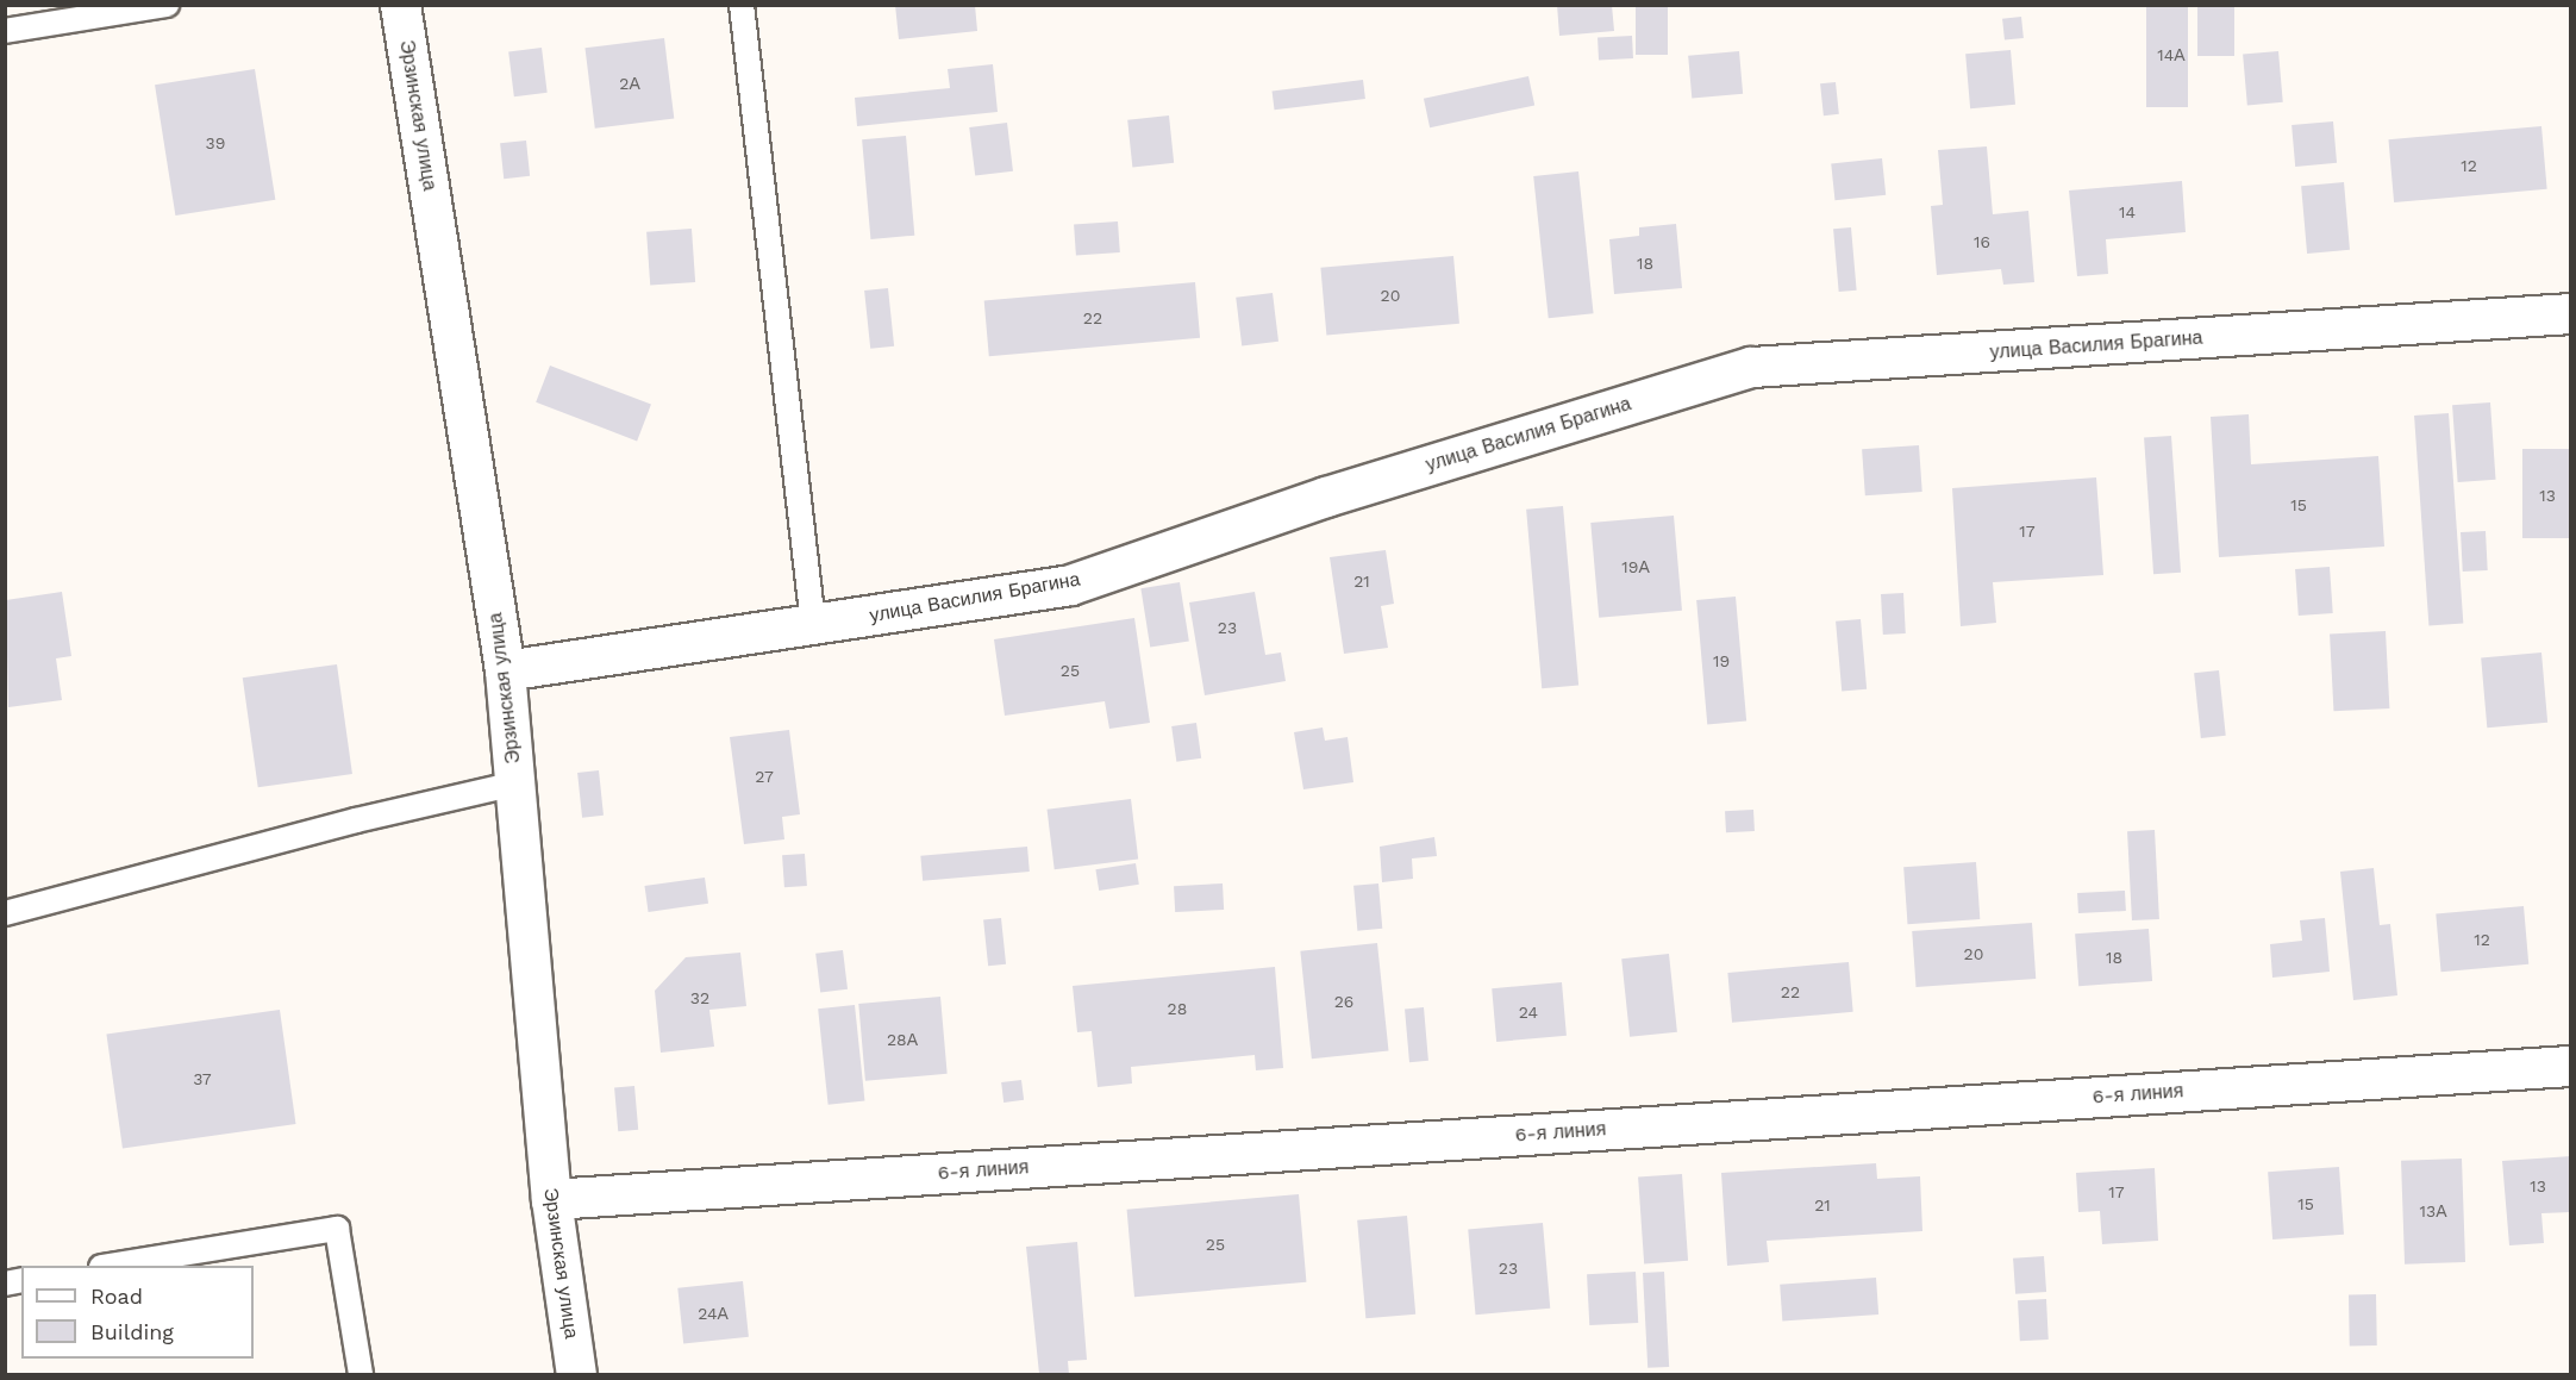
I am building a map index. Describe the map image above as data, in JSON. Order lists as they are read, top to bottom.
{
  "streets": {
    "street": ["Эрзинская улица", "улица Василия Брагина", "6-я линия"]
  },
  "crossings": [
    ["Эрзинская улица", "улица Василия Брагина"],
    ["Эрзинская улица", "6-я линия"]
  ],
  "house_numbers": [
    "14А",
    "2А",
    "39",
    "12",
    "14",
    "16",
    "18",
    "20",
    "22",
    "13",
    "15",
    "17",
    "19А",
    "21",
    "23",
    "19",
    "25",
    "27",
    "12",
    "20",
    "18",
    "22",
    "32",
    "26",
    "28",
    "24",
    "28А",
    "37",
    "13",
    "17",
    "15",
    "21",
    "13А",
    "25",
    "23",
    "24А"
  ],
  "legend": ["Road", "Building"]
}
